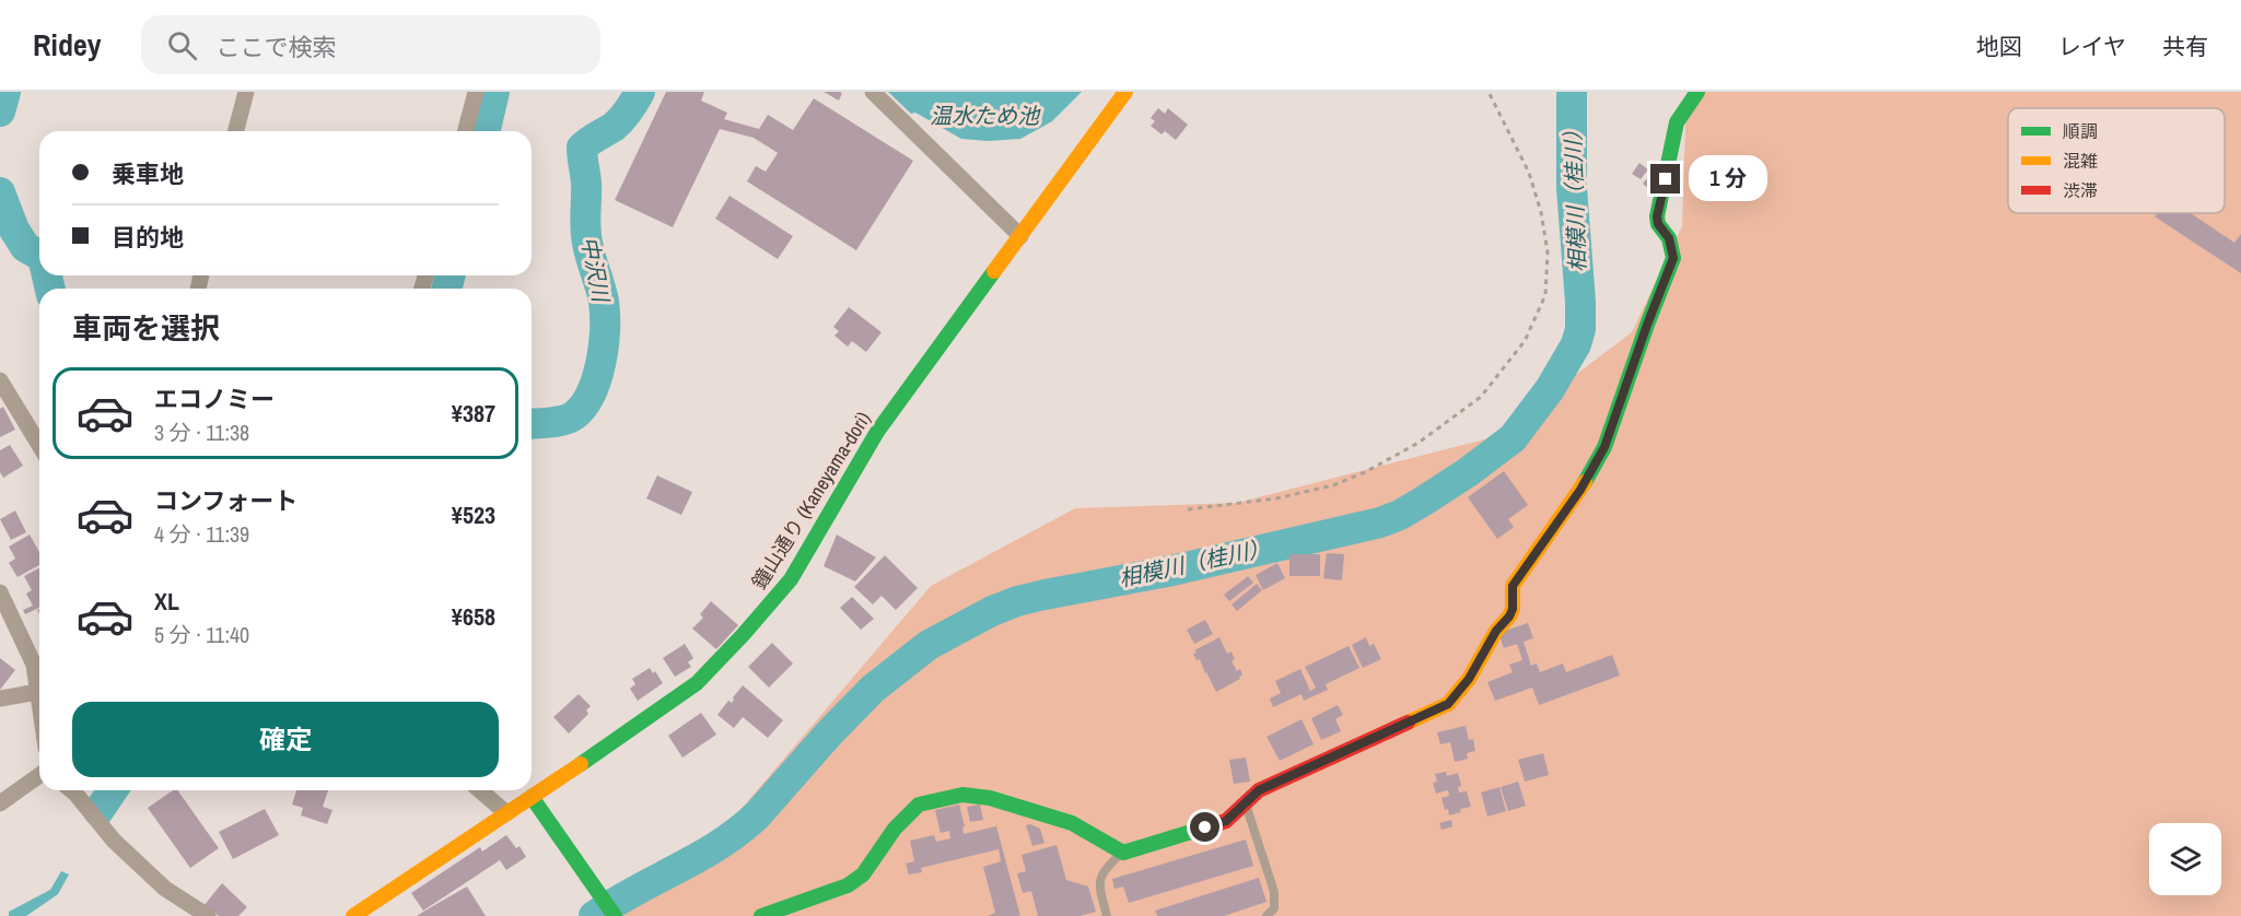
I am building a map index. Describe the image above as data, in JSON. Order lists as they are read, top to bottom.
{
  "streets": {
    "street": ["鐘山通り (Kaneyama-dori)"]
  },
  "water": ["温水ため池", "相模川（桂川）", "中沢川"],
  "legend": ["順調", "混雑", "渋滞"],
  "page": {
    "header": "Ridey",
    "search": "ここで検索",
    "nav": ["地図", "レイヤ", "共有"],
    "banner": ["乗車地", "目的地"],
    "bubble": "1 分",
    "heading": "車両を選択",
    "list": [
      {
        "name": "エコノミー",
        "note": "3 分 · 11:38",
        "value": "¥387"
      },
      {
        "name": "コンフォート",
        "note": "4 分 · 11:39",
        "value": "¥523"
      },
      {
        "name": "XL",
        "note": "5 分 · 11:40",
        "value": "¥658"
      }
    ],
    "buttons": "確定"
  }
}
